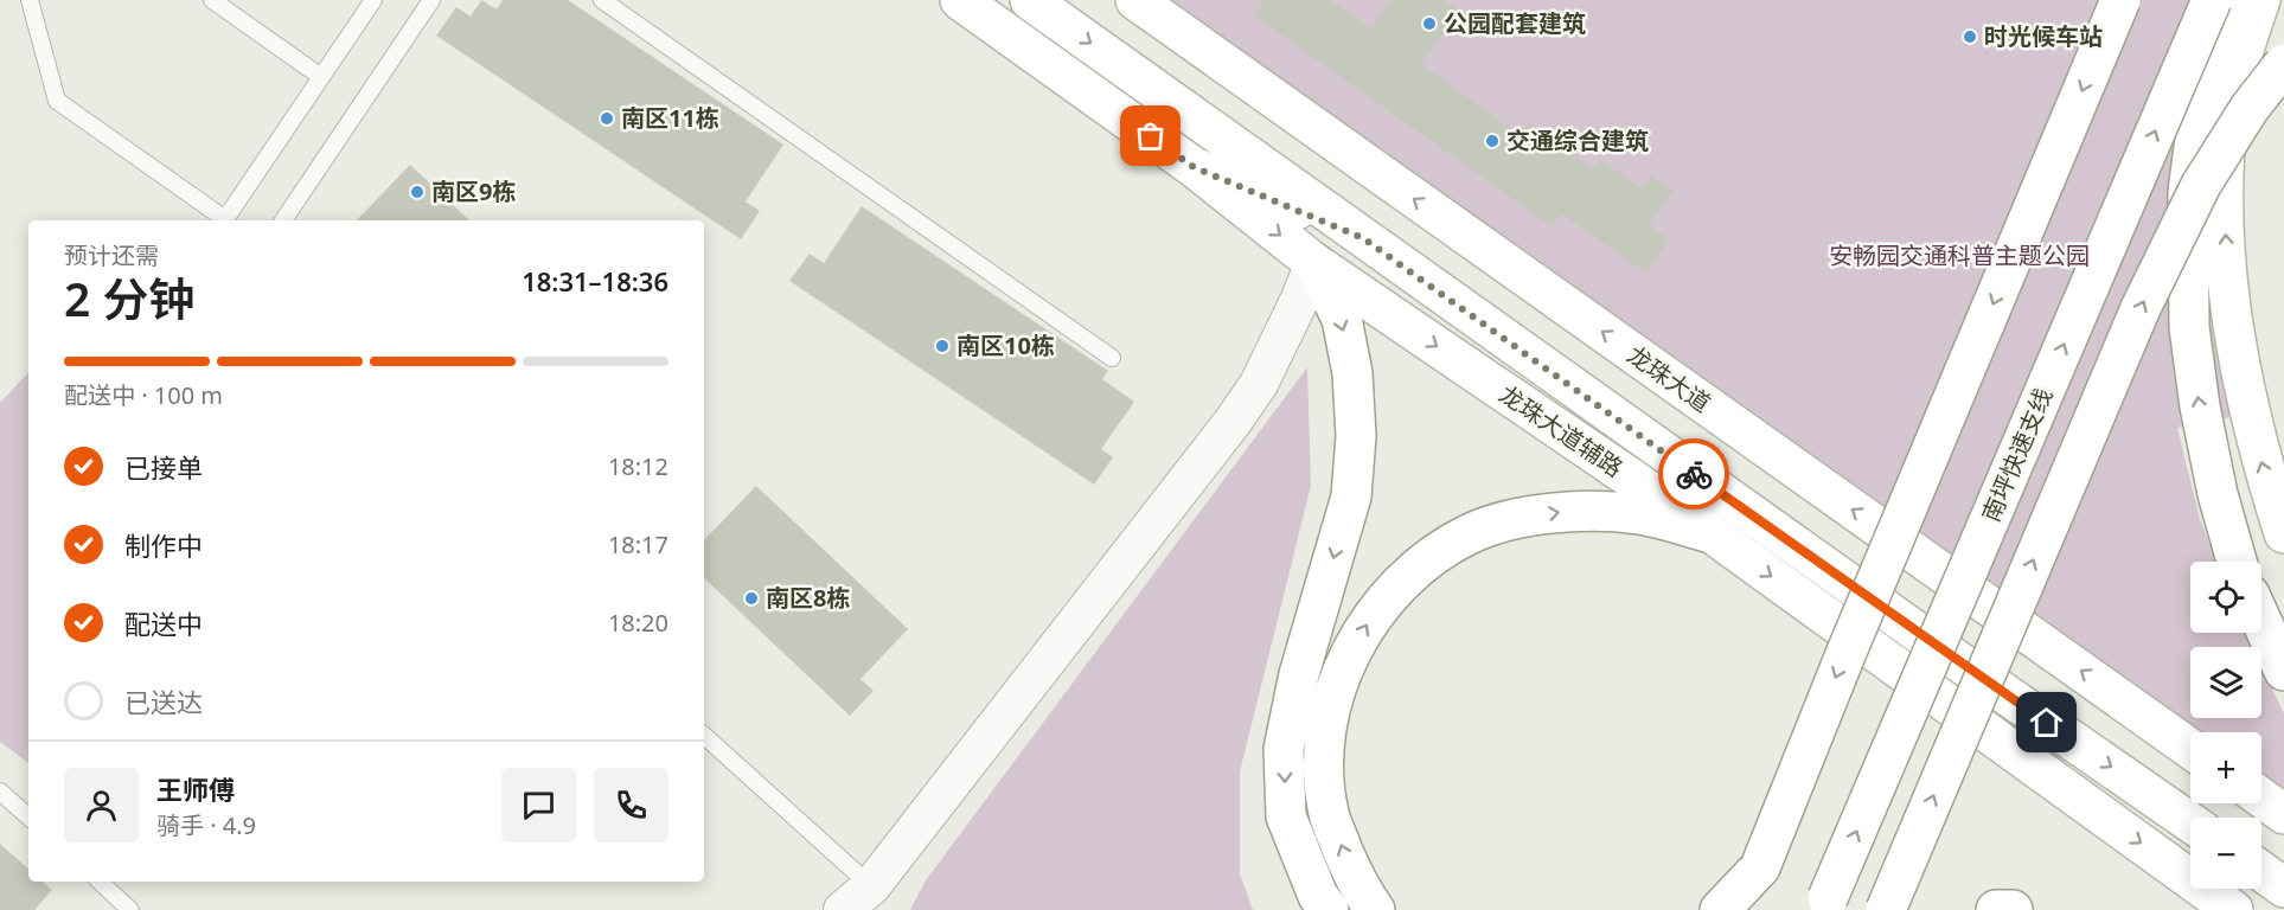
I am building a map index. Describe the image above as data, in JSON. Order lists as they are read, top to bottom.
{
  "streets": {
    "main road": ["龙珠大道", "龙珠大道辅路", "南坪快速支线"]
  },
  "parks": ["安畅园交通科普主题公园"],
  "places": [
    "公园配套建筑",
    "时光候车站",
    "南区11栋",
    "交通综合建筑",
    "南区9栋",
    "南区10栋",
    "南区8栋"
  ],
  "page": {
    "heading": ["2 分钟", "预计还需", "18:31–18:36"],
    "panel": ["王师傅", "骑手 · 4.9"],
    "bar": "配送中 · 100 m",
    "list": [
      ["已接单", "18:12"],
      ["制作中", "18:17"],
      ["配送中", "18:20"],
      "已送达"
    ],
    "map_buttons": ["+", "−"]
  }
}
